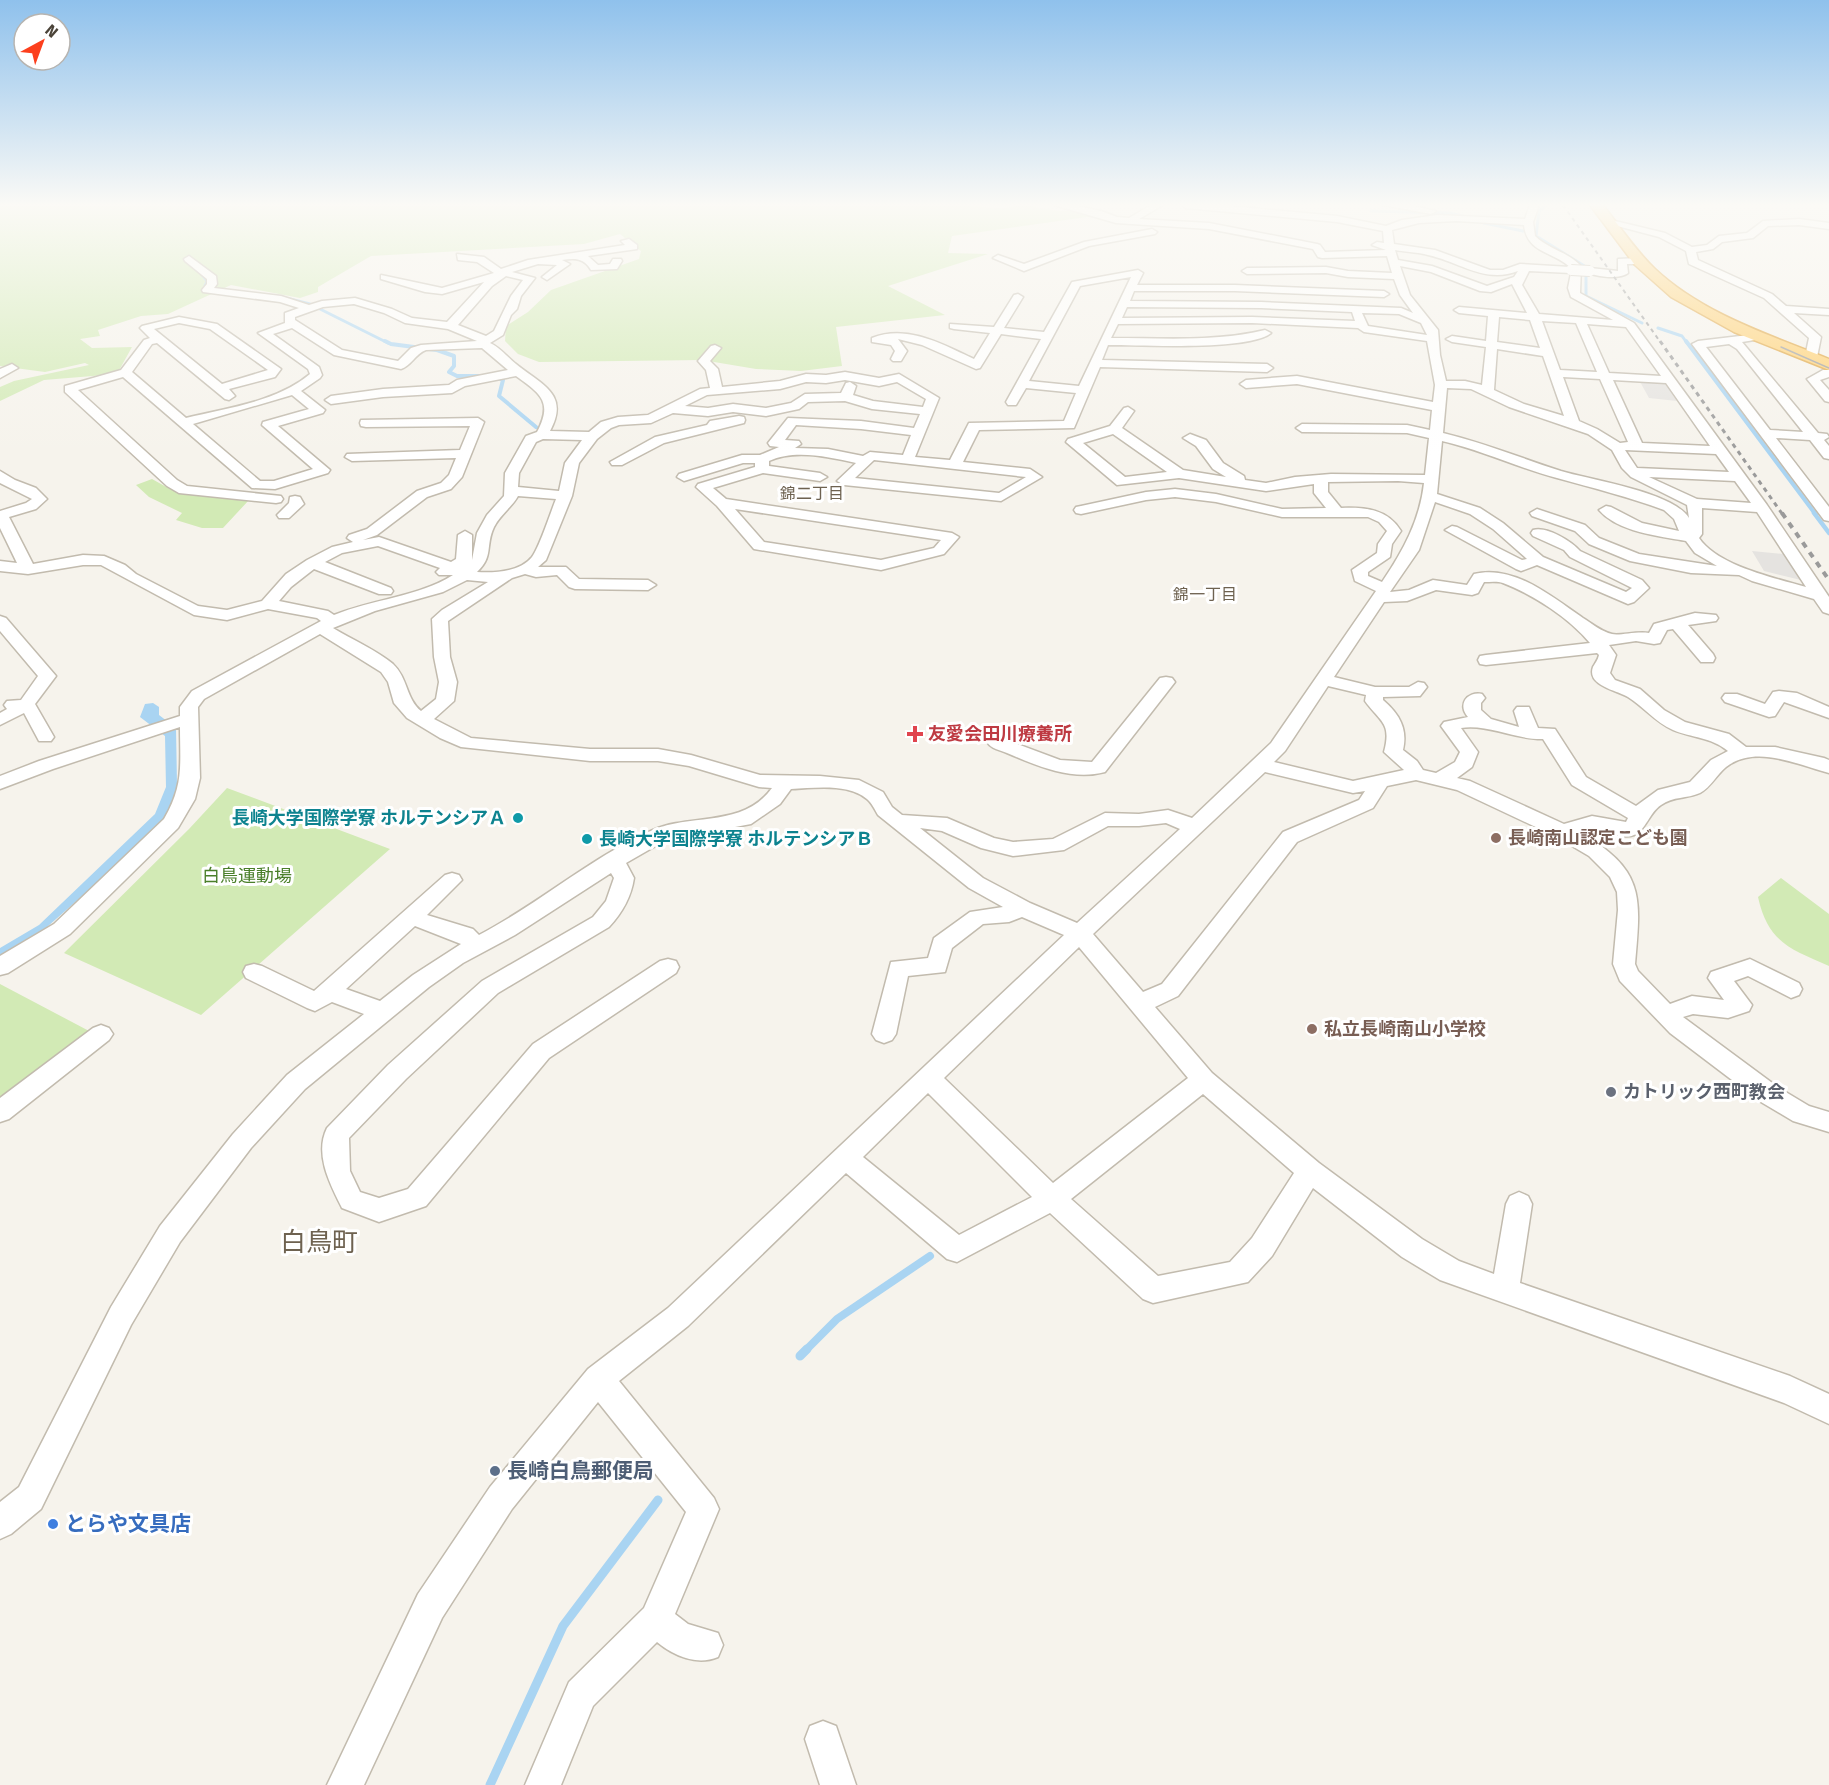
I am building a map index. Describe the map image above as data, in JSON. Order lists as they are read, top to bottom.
{
  "districts": ["錦二丁目", "錦一丁目", "白鳥町"],
  "parks": ["白鳥運動場"],
  "places": {
    "health": ["友愛会田川療養所"],
    "other": [
      "長崎大学国際学寮 ホルテンシアＡ",
      "長崎南山認定こども園",
      "長崎大学国際学寮 ホルテンシアＢ",
      "私立長崎南山小学校",
      "カトリック西町教会",
      "長崎白鳥郵便局",
      "とらや文具店"
    ]
  },
  "north": "top right"
}
